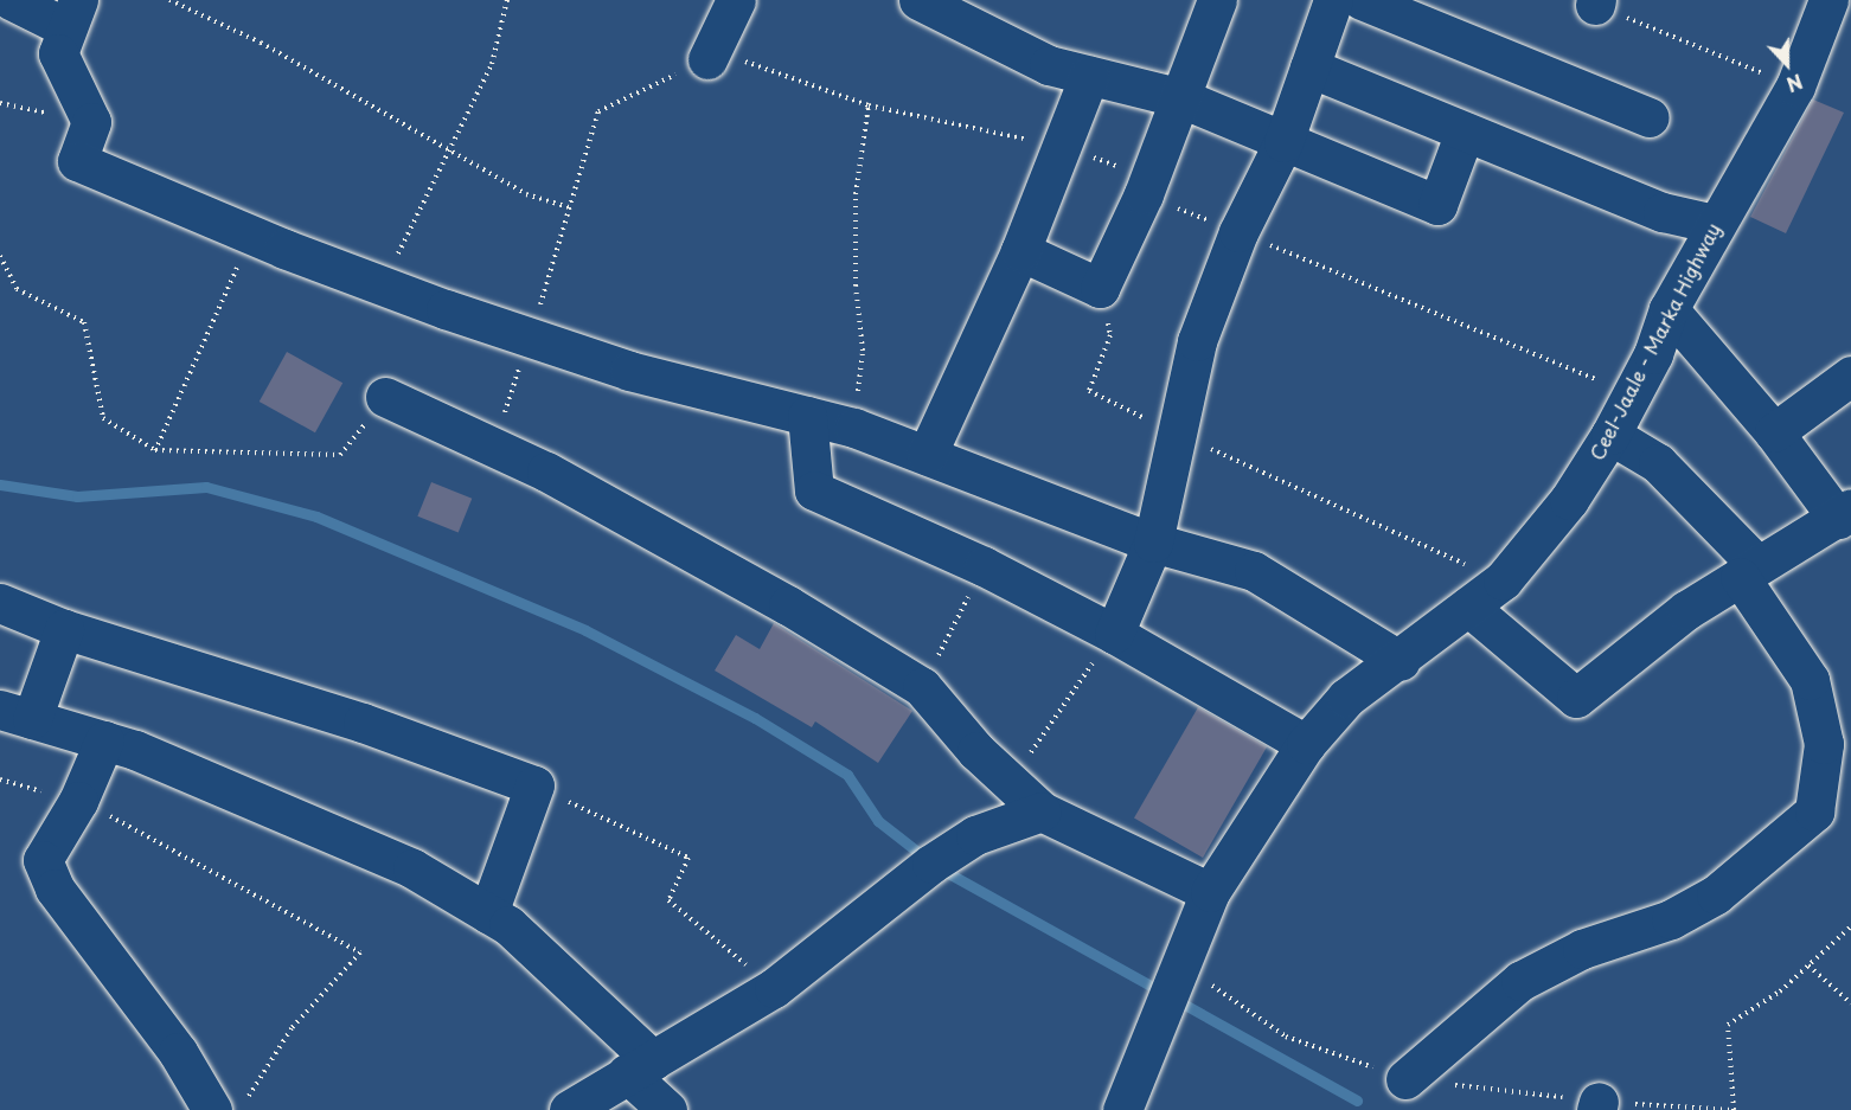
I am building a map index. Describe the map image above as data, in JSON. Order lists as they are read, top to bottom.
{
  "streets": {
    "street": ["Ceel-Jaale - Marka Highway"]
  },
  "north": "bottom"
}
